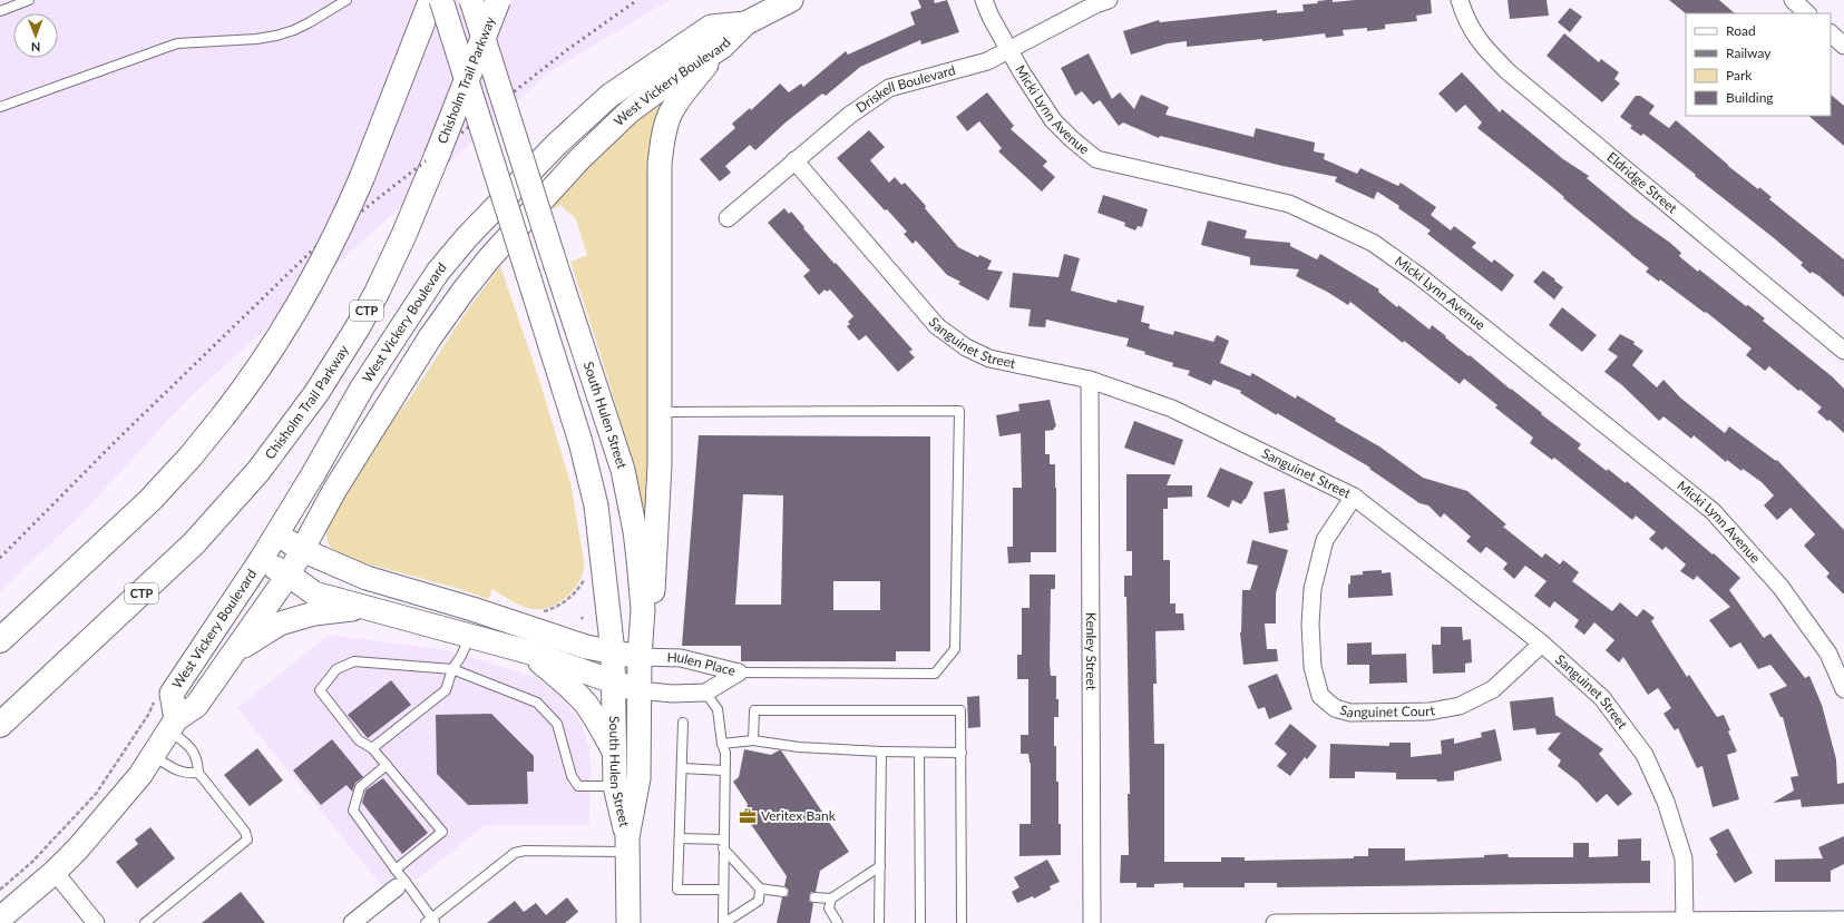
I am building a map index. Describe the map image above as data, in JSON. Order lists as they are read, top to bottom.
{
  "streets": {
    "highway": ["Chisholm Trail Parkway", "CTP"],
    "main road": ["West Vickery Boulevard", "South Hulen Street"],
    "street": [
      "Driskell Boulevard",
      "Micki Lynn Avenue",
      "Eldridge Street",
      "Sanguinet Street",
      "Kenley Street",
      "Hulen Place",
      "Sanguinet Court"
    ]
  },
  "crossings": [
    ["Driskell Boulevard", "Micki Lynn Avenue"],
    ["Driskell Boulevard", "Sanguinet Street"],
    ["Sanguinet Street", "Kenley Street"],
    ["Sanguinet Street", "Sanguinet Court"],
    ["South Hulen Street", "Hulen Place"]
  ],
  "places": {
    "office": ["Veritex Bank"]
  },
  "legend": [
    "Road",
    "Railway",
    "Park",
    "Building"
  ],
  "north": "bottom"
}
